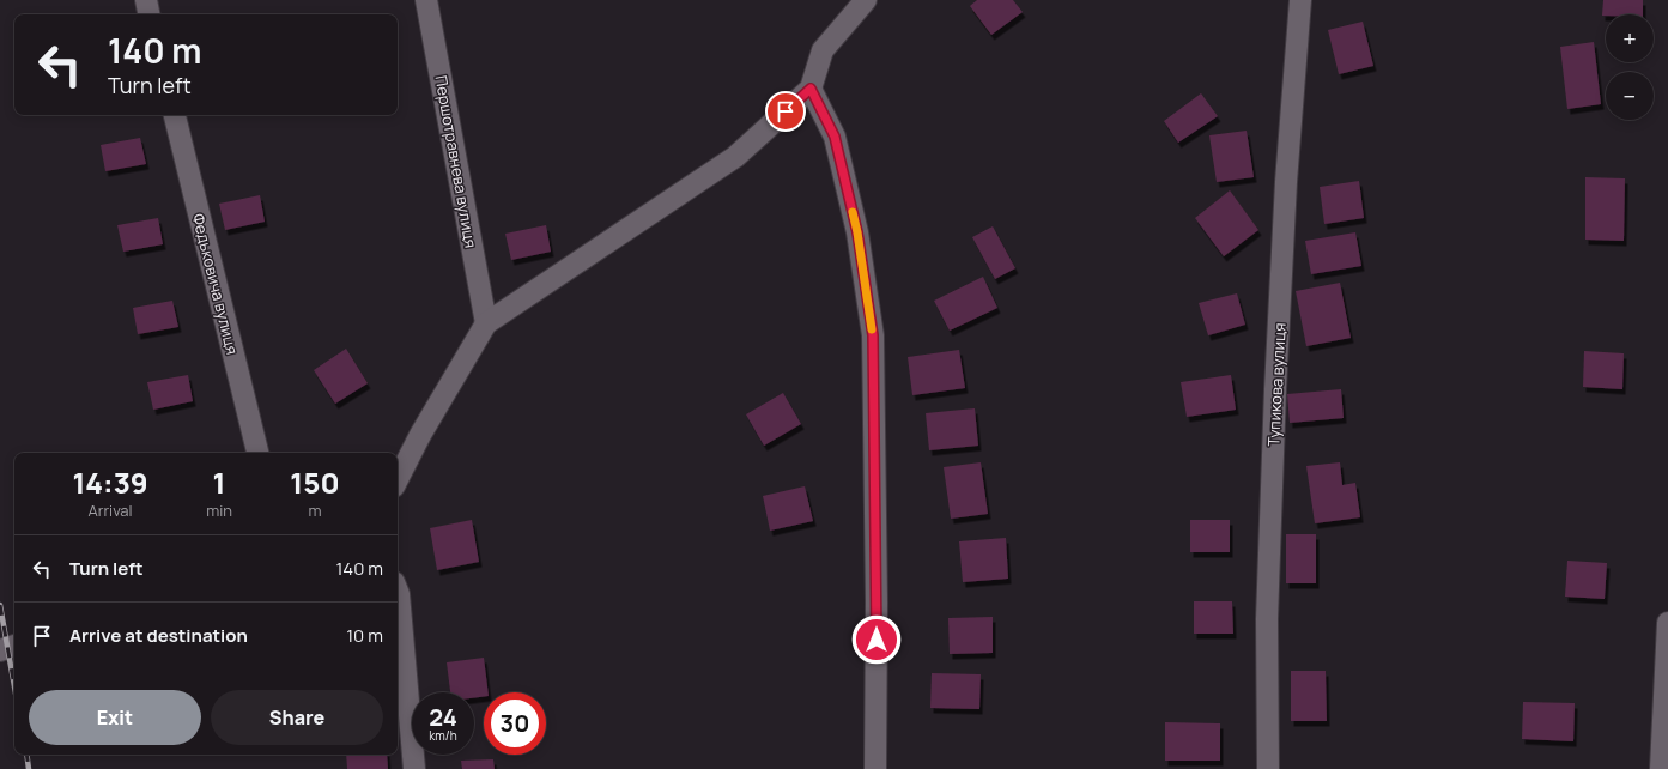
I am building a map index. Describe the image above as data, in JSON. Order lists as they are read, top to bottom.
{
  "streets": {
    "street": ["Першотравнева вулиця", "Федьковича вулиця", "Тупикова вулиця"]
  },
  "page": {
    "map_buttons": ["+", "−"],
    "turn": ["140 m", "Turn left"],
    "eta": [
      "14:39",
      "Arrival",
      "1",
      "min",
      "150",
      "m"
    ],
    "list": [
      {
        "name": "Turn left",
        "value": "140 m"
      },
      {
        "name": "Arrive at destination",
        "value": "10 m"
      }
    ],
    "buttons": ["Exit", "Share"],
    "speed": "24 km/h",
    "limit": "30"
  }
}
